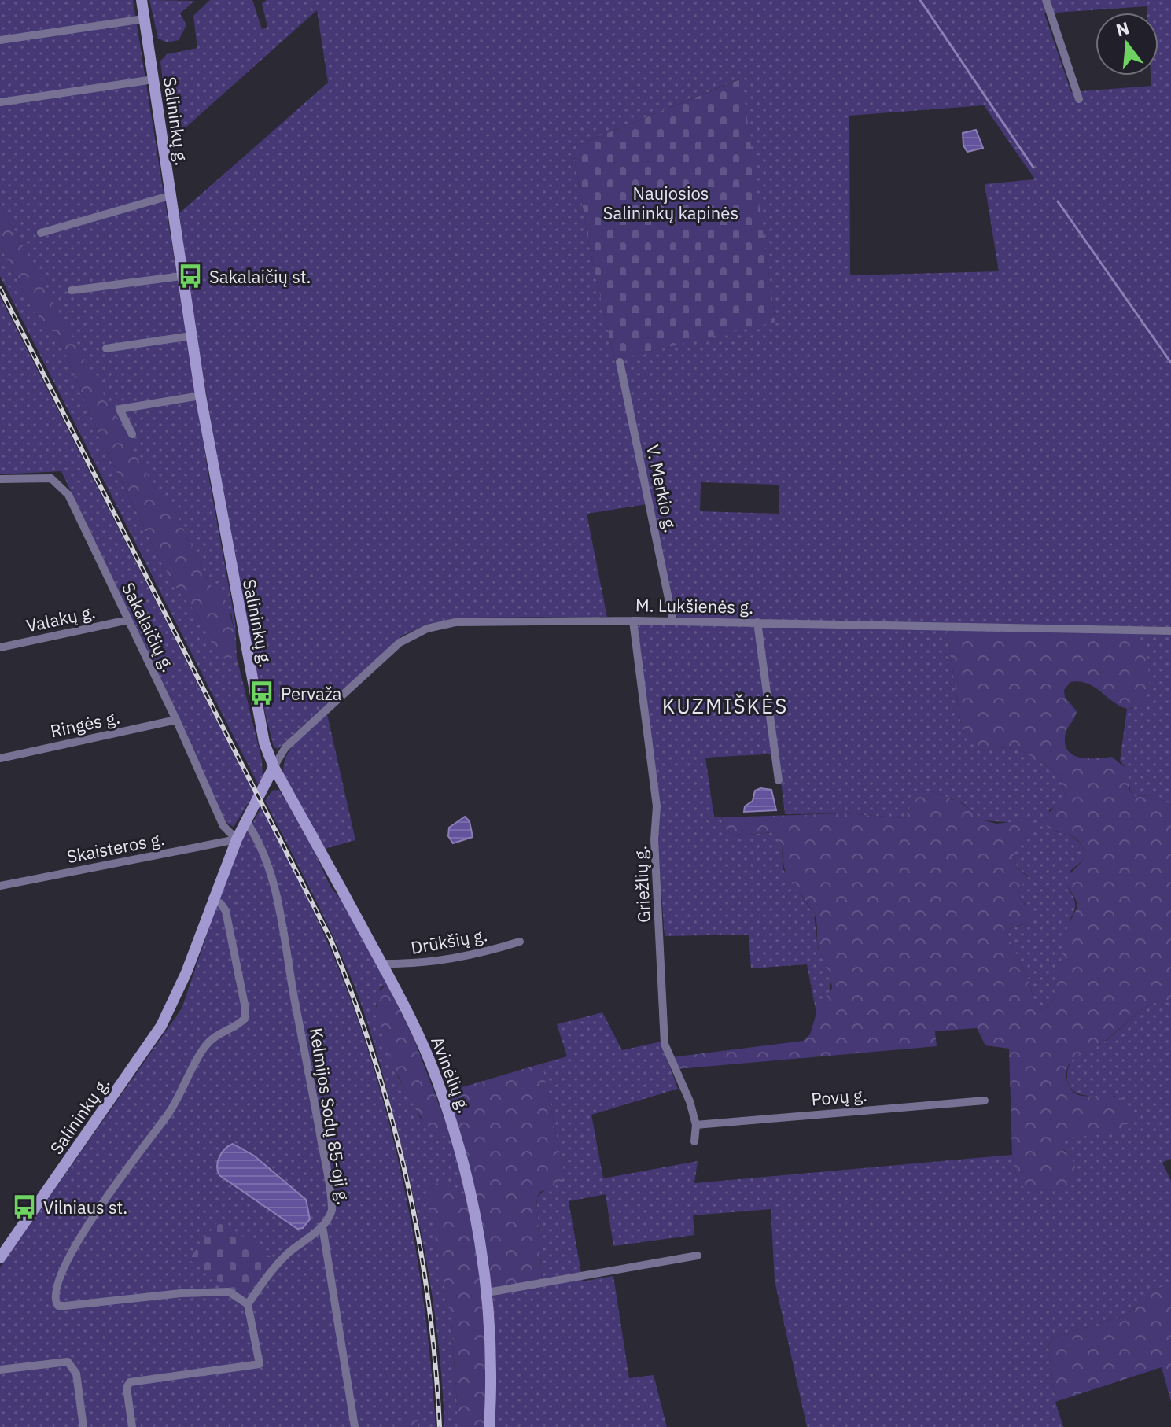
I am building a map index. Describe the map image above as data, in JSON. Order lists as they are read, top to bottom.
{
  "streets": {
    "main road": ["Salininkų g.", "Avinėlių g."],
    "street": [
      "V. Merkio g.",
      "M. Lukšienės g.",
      "Valakų g.",
      "Sakalaičių g.",
      "Ringės g.",
      "Skaisteros g.",
      "Griežlių g.",
      "Drūkšių g.",
      "Povų g.",
      "Kelmijos Sodų 85-oji g."
    ]
  },
  "crossings": [
    ["Salininkų g.", "M. Lukšienės g."],
    ["Salininkų g.", "Sakalaičių g."],
    ["Salininkų g.", "Skaisteros g."],
    ["Salininkų g.", "Avinėlių g."],
    ["Salininkų g.", "Kelmijos Sodų 85-oji g."],
    ["V. Merkio g.", "M. Lukšienės g."],
    ["M. Lukšienės g.", "Griežlių g."],
    ["M. Lukšienės g.", "Avinėlių g."],
    ["Valakų g.", "Sakalaičių g."],
    ["Sakalaičių g.", "Ringės g."],
    ["Sakalaičių g.", "Skaisteros g."],
    ["Griežlių g.", "Povų g."],
    ["Drūkšių g.", "Avinėlių g."]
  ],
  "districts": ["KUZMIŠKĖS"],
  "parks": ["Naujosios Salininkų kapinės"],
  "places": {
    "bus stop": ["Sakalaičių st.", "Pervaža", "Vilniaus st."]
  },
  "north": "top"
}
